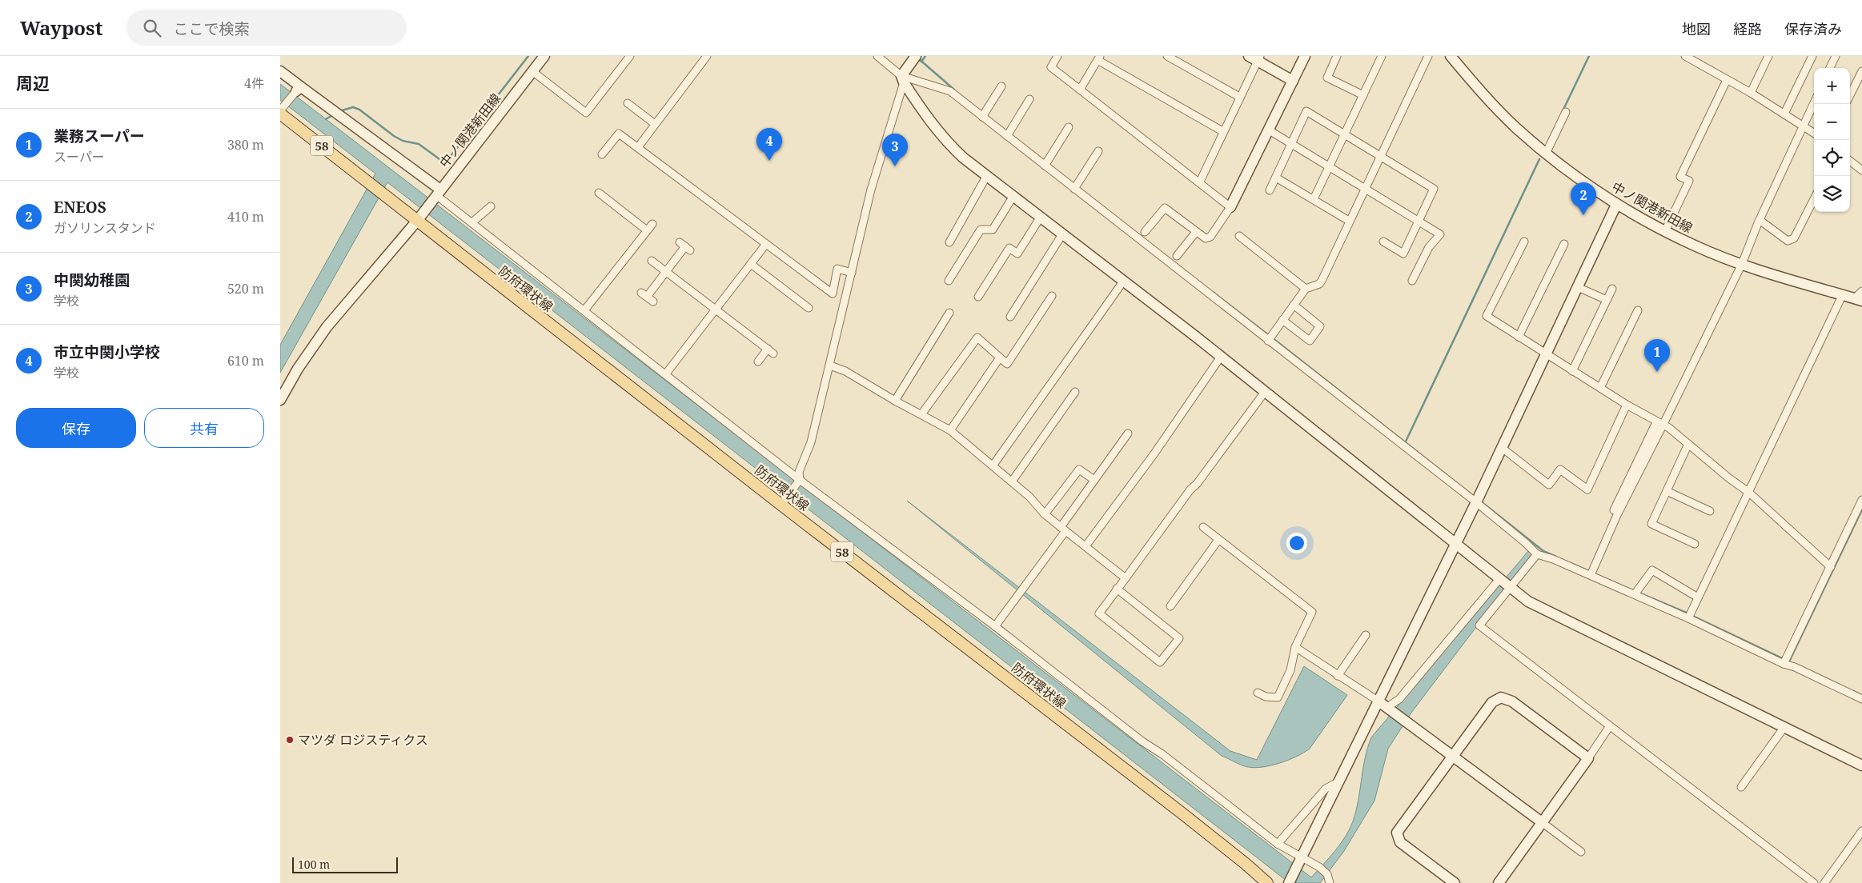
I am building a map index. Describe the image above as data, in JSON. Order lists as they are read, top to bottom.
{
  "streets": {
    "main road": ["58", "防府環状線"],
    "street": ["中ノ関港新田線"]
  },
  "crossings": [
    ["中ノ関港新田線", "防府環状線"]
  ],
  "places": ["マツダ ロジスティクス"],
  "scale_bar": "100 m",
  "page": {
    "header": "Waypost",
    "search": "ここで検索",
    "nav": ["地図", "経路", "保存済み"],
    "heading": ["周辺", "4件"],
    "map_buttons": ["+", "−"],
    "list": [
      {
        "mark": "1",
        "name": "業務スーパー",
        "note": "スーパー",
        "value": "380 m"
      },
      {
        "mark": "2",
        "name": "ENEOS",
        "note": "ガソリンスタンド",
        "value": "410 m"
      },
      {
        "mark": "3",
        "name": "中関幼稚園",
        "note": "学校",
        "value": "520 m"
      },
      {
        "mark": "4",
        "name": "市立中関小学校",
        "note": "学校",
        "value": "610 m"
      }
    ],
    "pins": [
      "4",
      "3",
      "2",
      "1"
    ],
    "buttons": ["保存", "共有"],
    "scale": "100 m"
  }
}
